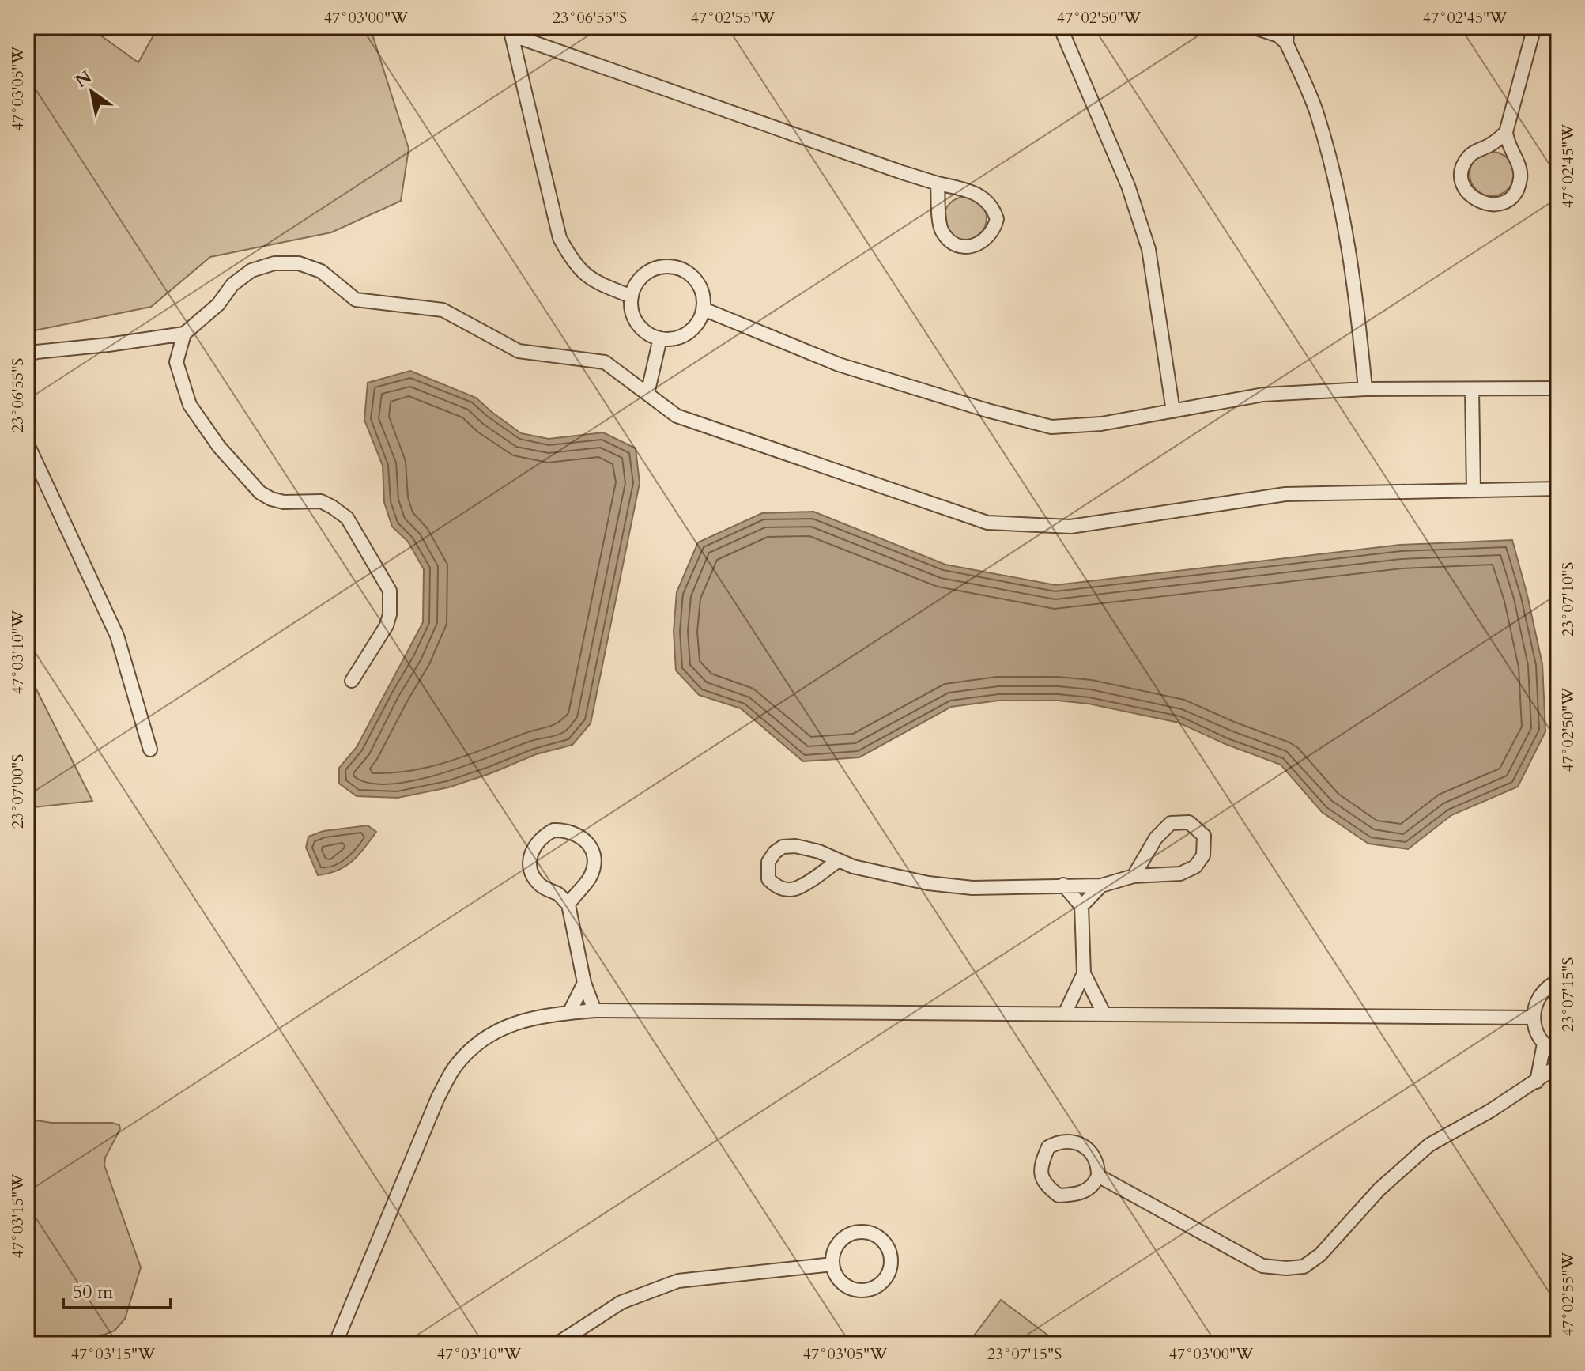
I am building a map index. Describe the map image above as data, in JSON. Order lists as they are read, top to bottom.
{
  "scale_bar": "50 m",
  "north": "top left",
  "coordinates": [
    "47°03'00\"W",
    "23°06'55\"S",
    "47°02'55\"W",
    "47°02'50\"W",
    "47°02'45\"W",
    "47°03'05\"W",
    "23°07'10\"S",
    "47°03'10\"W",
    "23°07'00\"S",
    "23°07'15\"S",
    "47°03'15\"W"
  ]
}
